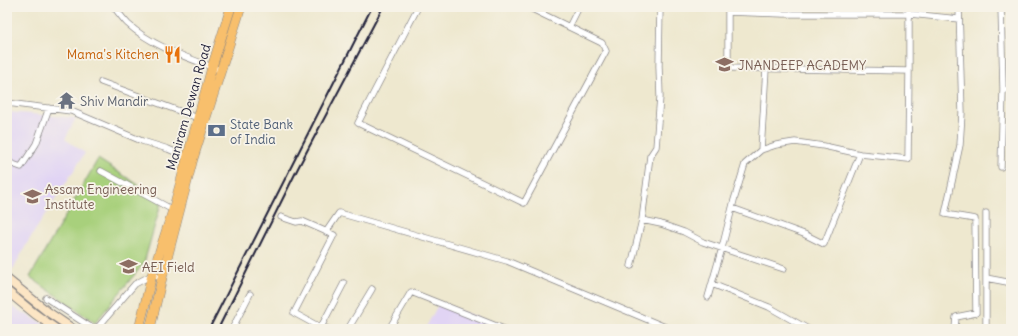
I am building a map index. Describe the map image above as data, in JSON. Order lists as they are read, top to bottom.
{
  "streets": {
    "main road": ["Maniram Dewan Road"]
  },
  "places": {
    "restaurant": ["Mama's Kitchen"],
    "school or university": ["JNANDEEP ACADEMY", "Assam Engineering Institute", "AEI Field"],
    "temple": ["Shiv Mandir"],
    "bank": ["State Bank of India"]
  }
}
